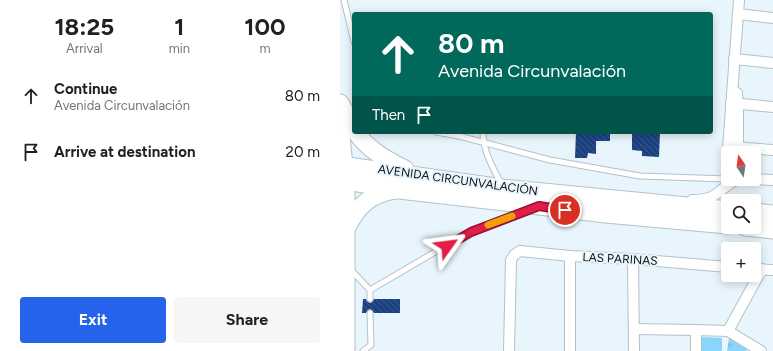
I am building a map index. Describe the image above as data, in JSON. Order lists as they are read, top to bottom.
{
  "streets": {
    "main road": ["AVENIDA CIRCUNVALACIÓN"],
    "street": ["LAS PARINAS"]
  },
  "north": "top",
  "page": {
    "eta": [
      "18:25",
      "Arrival",
      "1",
      "min",
      "100",
      "m"
    ],
    "turn": ["80 m", "Avenida Circunvalación"],
    "list": [
      {
        "name": "Continue",
        "note": "Avenida Circunvalación",
        "value": "80 m"
      },
      {
        "name": "Arrive at destination",
        "value": "20 m"
      }
    ],
    "then": "Then",
    "map_buttons": "+",
    "buttons": ["Exit", "Share"]
  }
}
